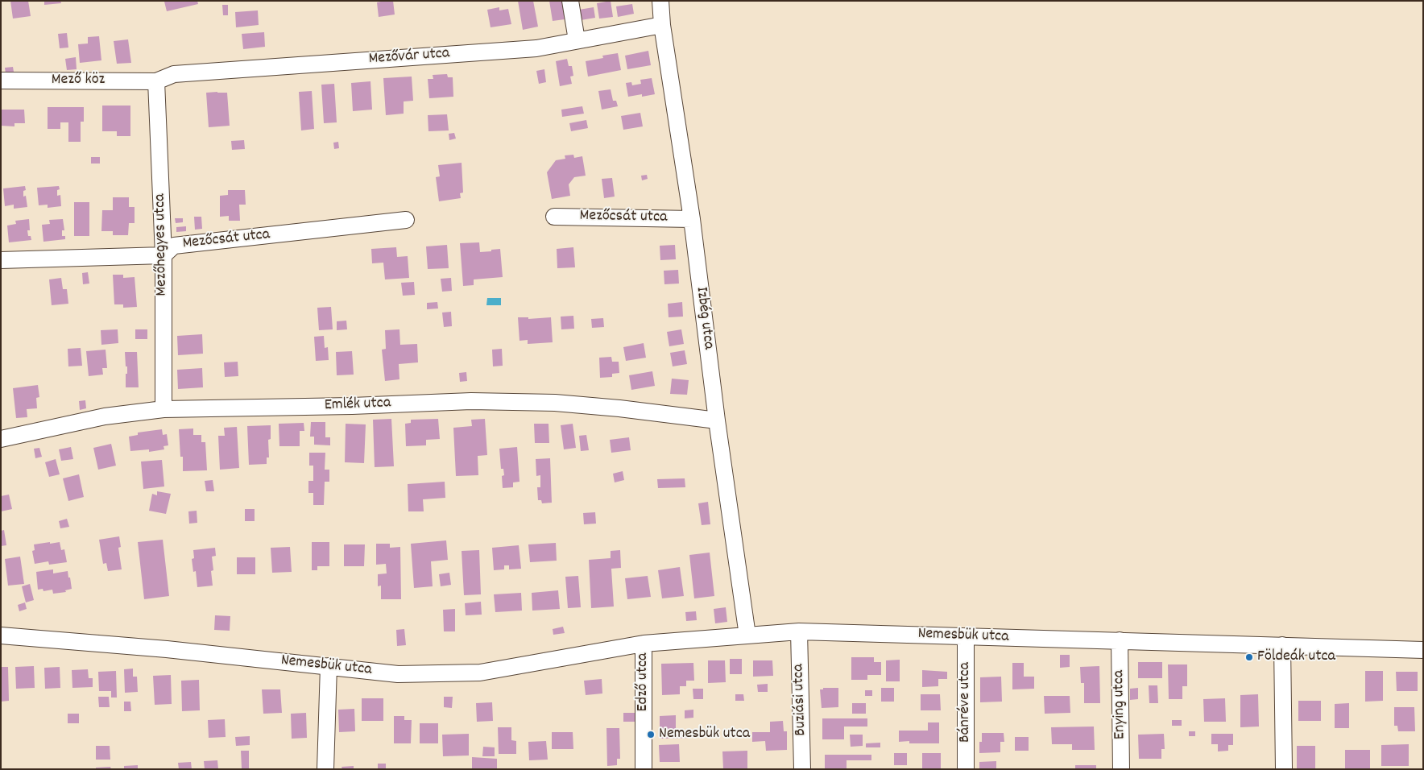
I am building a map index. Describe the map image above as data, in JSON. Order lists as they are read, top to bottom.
{
  "streets": {
    "street": [
      "Mezővár utca",
      "Mező köz",
      "Mezőcsát utca",
      "Mezőhegyes utca",
      "Izbég utca",
      "Emlék utca",
      "Nemesbük utca",
      "Edző utca",
      "Buziási utca",
      "Bánréve utca",
      "Enying utca"
    ]
  },
  "crossings": [
    ["Mezővár utca", "Mező köz"],
    ["Mezővár utca", "Mezőhegyes utca"],
    ["Mezővár utca", "Izbég utca"],
    ["Mező köz", "Mezőhegyes utca"],
    ["Mezőcsát utca", "Mezőhegyes utca"],
    ["Mezőcsát utca", "Izbég utca"],
    ["Mezőhegyes utca", "Emlék utca"],
    ["Izbég utca", "Emlék utca"],
    ["Izbég utca", "Nemesbük utca"],
    ["Nemesbük utca", "Edző utca"],
    ["Nemesbük utca", "Buziási utca"],
    ["Nemesbük utca", "Bánréve utca"],
    ["Nemesbük utca", "Enying utca"]
  ],
  "places": ["Földeák utca", "Nemesbük utca"]
}
